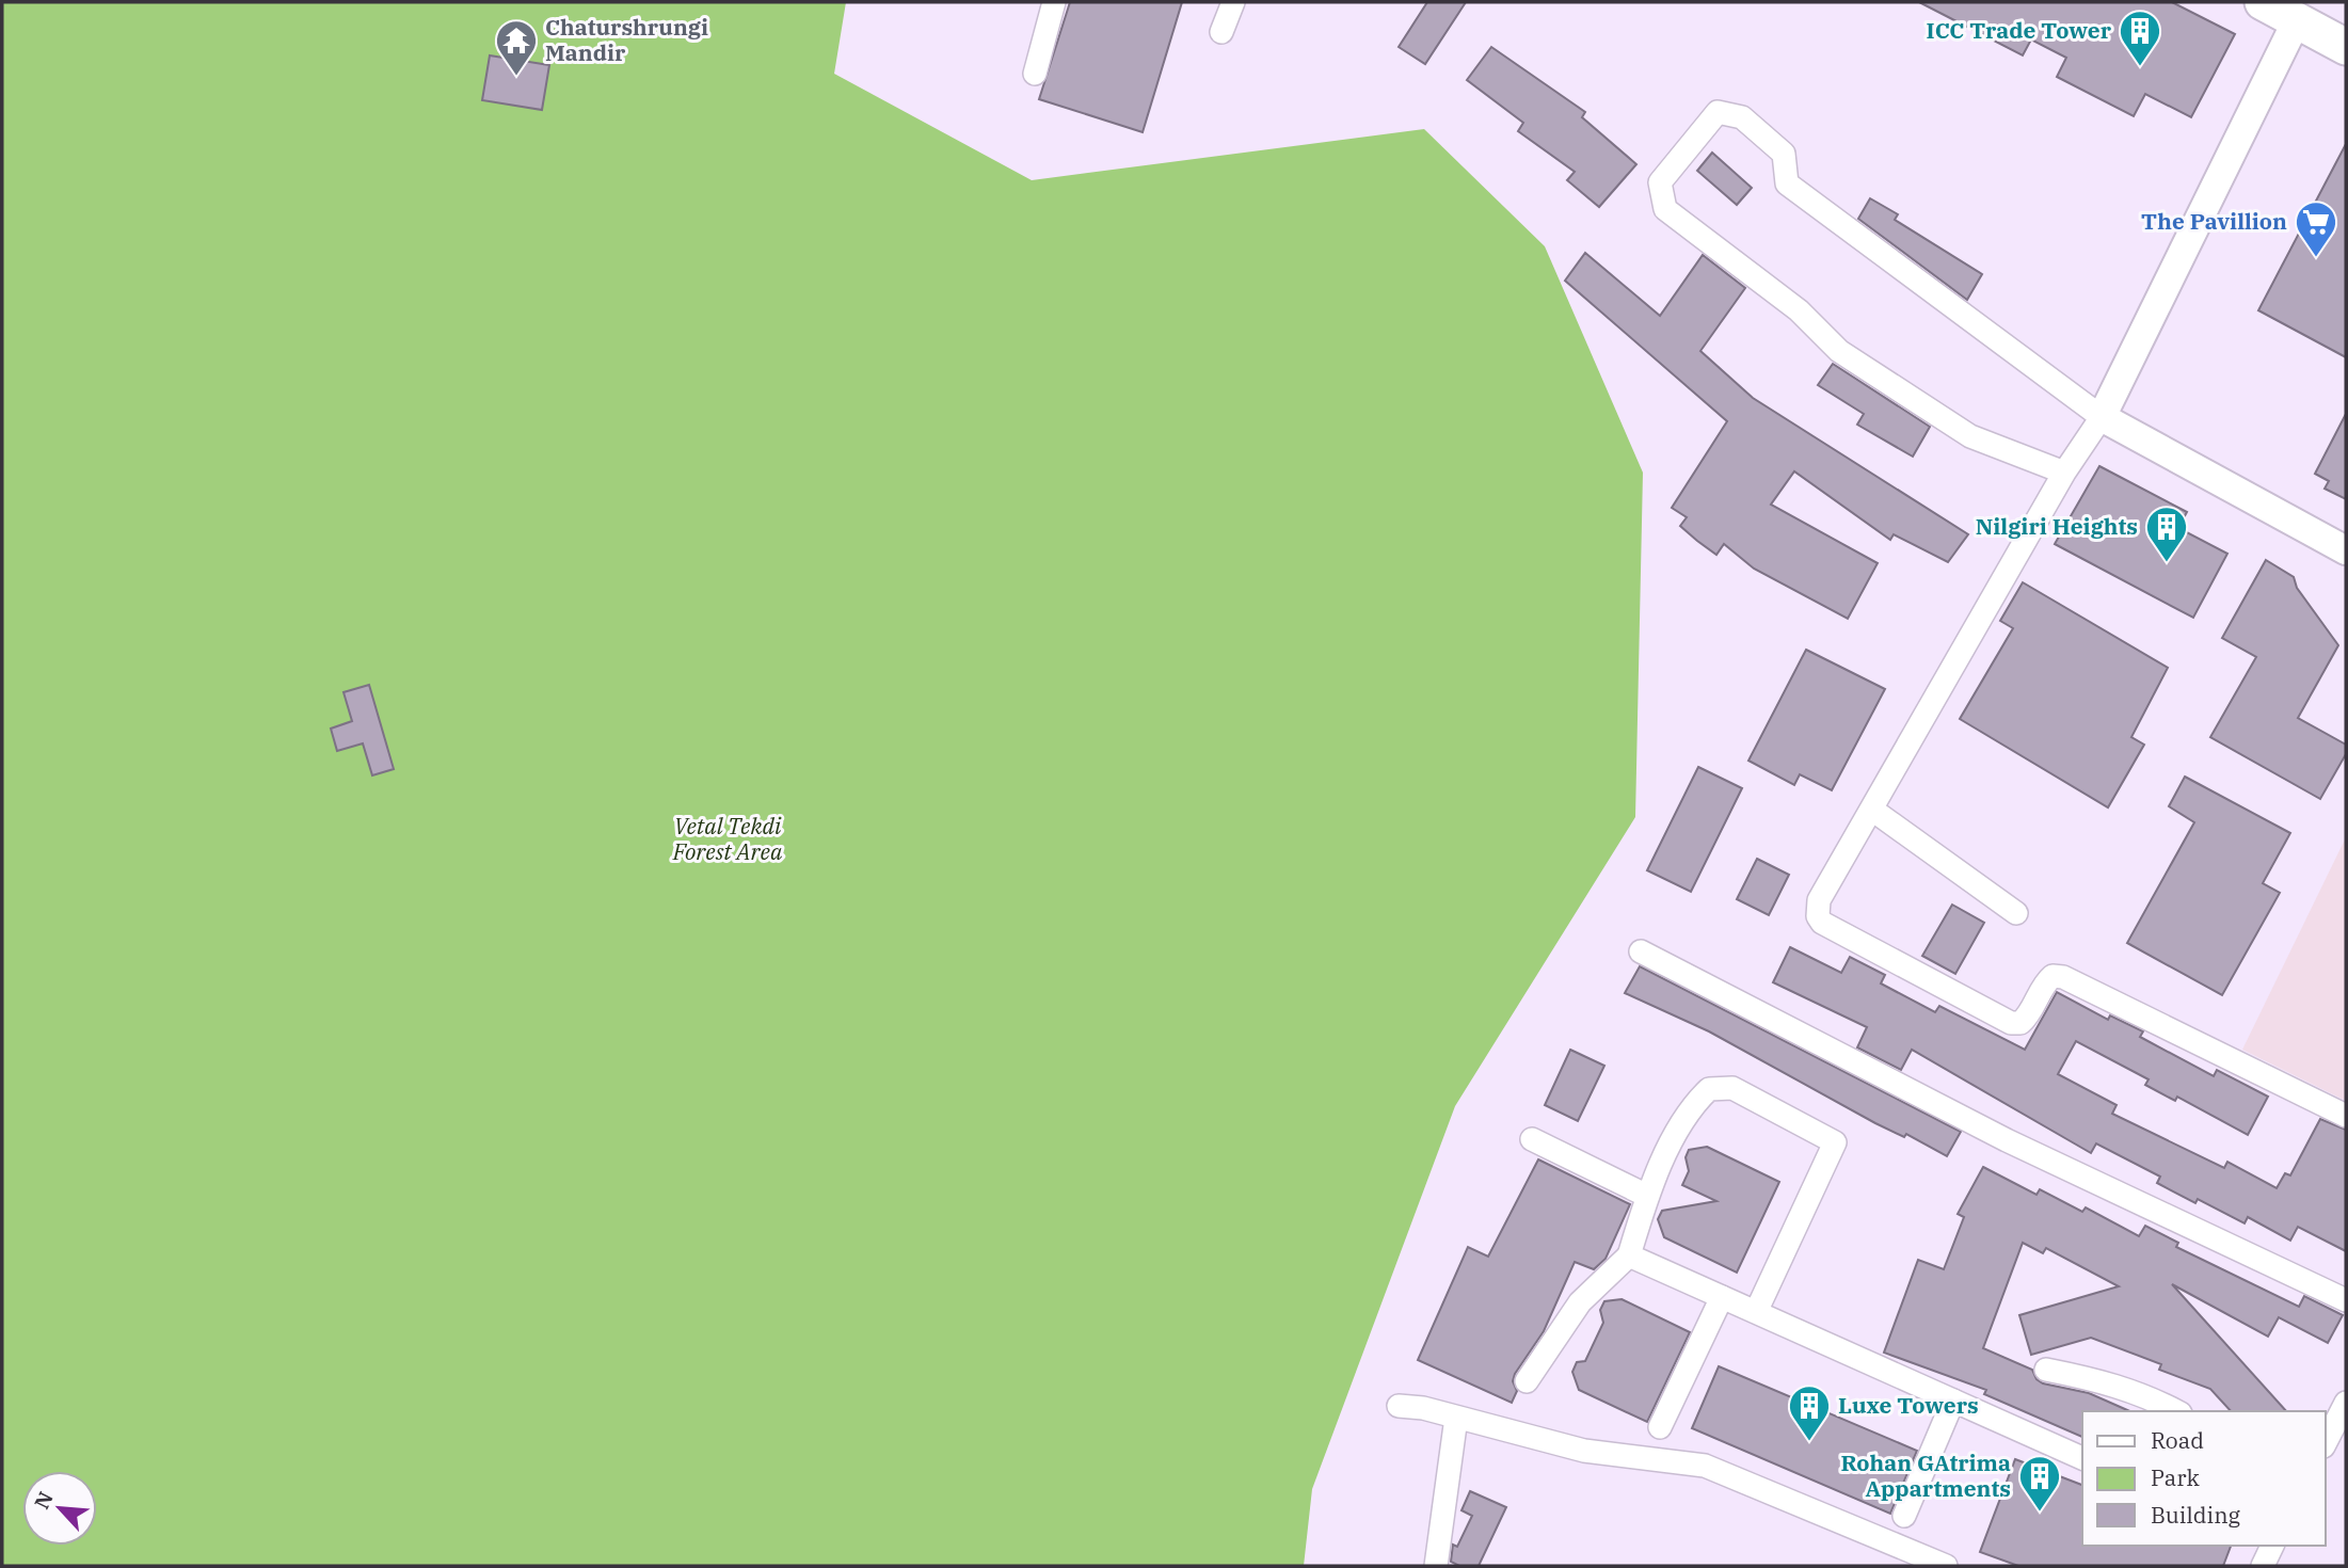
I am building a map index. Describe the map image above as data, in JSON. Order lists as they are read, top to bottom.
{
  "parks": ["Vetal Tekdi Forest Area"],
  "places": {
    "building": [
      "ICC Trade Tower",
      "Nilgiri Heights",
      "Luxe Towers",
      "Rohan GAtrima Appartments"
    ],
    "temple": ["Chaturshrungi Mandir"],
    "supermarket": ["The Pavillion"]
  },
  "legend": ["Road", "Park", "Building"],
  "north": "top left"
}
